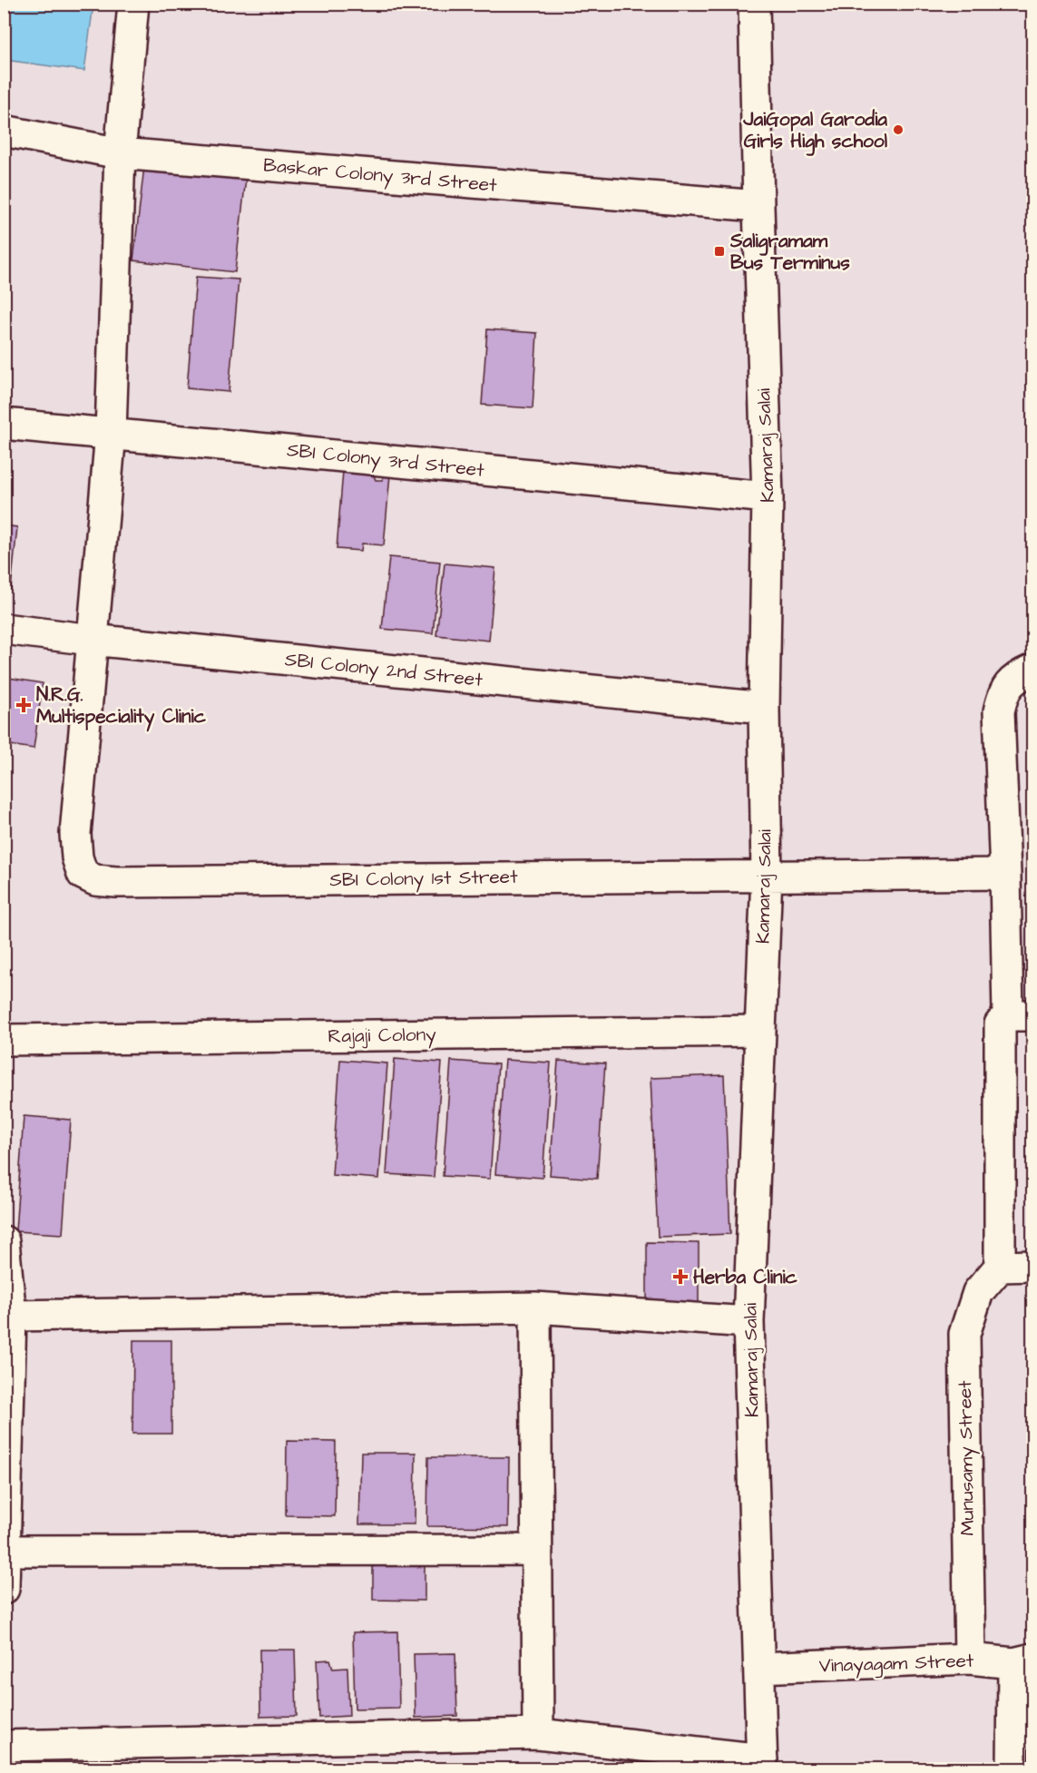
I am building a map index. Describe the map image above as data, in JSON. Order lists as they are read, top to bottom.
{
  "streets": {
    "street": [
      "Baskar Colony 3rd Street",
      "Kamaraj Salai",
      "SBI Colony 3rd Street",
      "SBI Colony 2nd Street",
      "SBI Colony 1st Street",
      "Rajaji Colony",
      "Munusamy Street",
      "Vinayagam Street"
    ]
  },
  "crossings": [
    ["Baskar Colony 3rd Street", "Kamaraj Salai"],
    ["Kamaraj Salai", "SBI Colony 3rd Street"],
    ["Kamaraj Salai", "SBI Colony 2nd Street"],
    ["Kamaraj Salai", "SBI Colony 1st Street"],
    ["Kamaraj Salai", "Rajaji Colony"],
    ["Kamaraj Salai", "Vinayagam Street"],
    ["SBI Colony 2nd Street", "SBI Colony 1st Street"],
    ["Munusamy Street", "Vinayagam Street"]
  ],
  "places": {
    "other": ["JaiGopal Garodia Girls High school"],
    "transit": ["Saligramam Bus Terminus"],
    "health": ["N.R.G. Multispeciality Clinic", "Herba Clinic"]
  }
}
